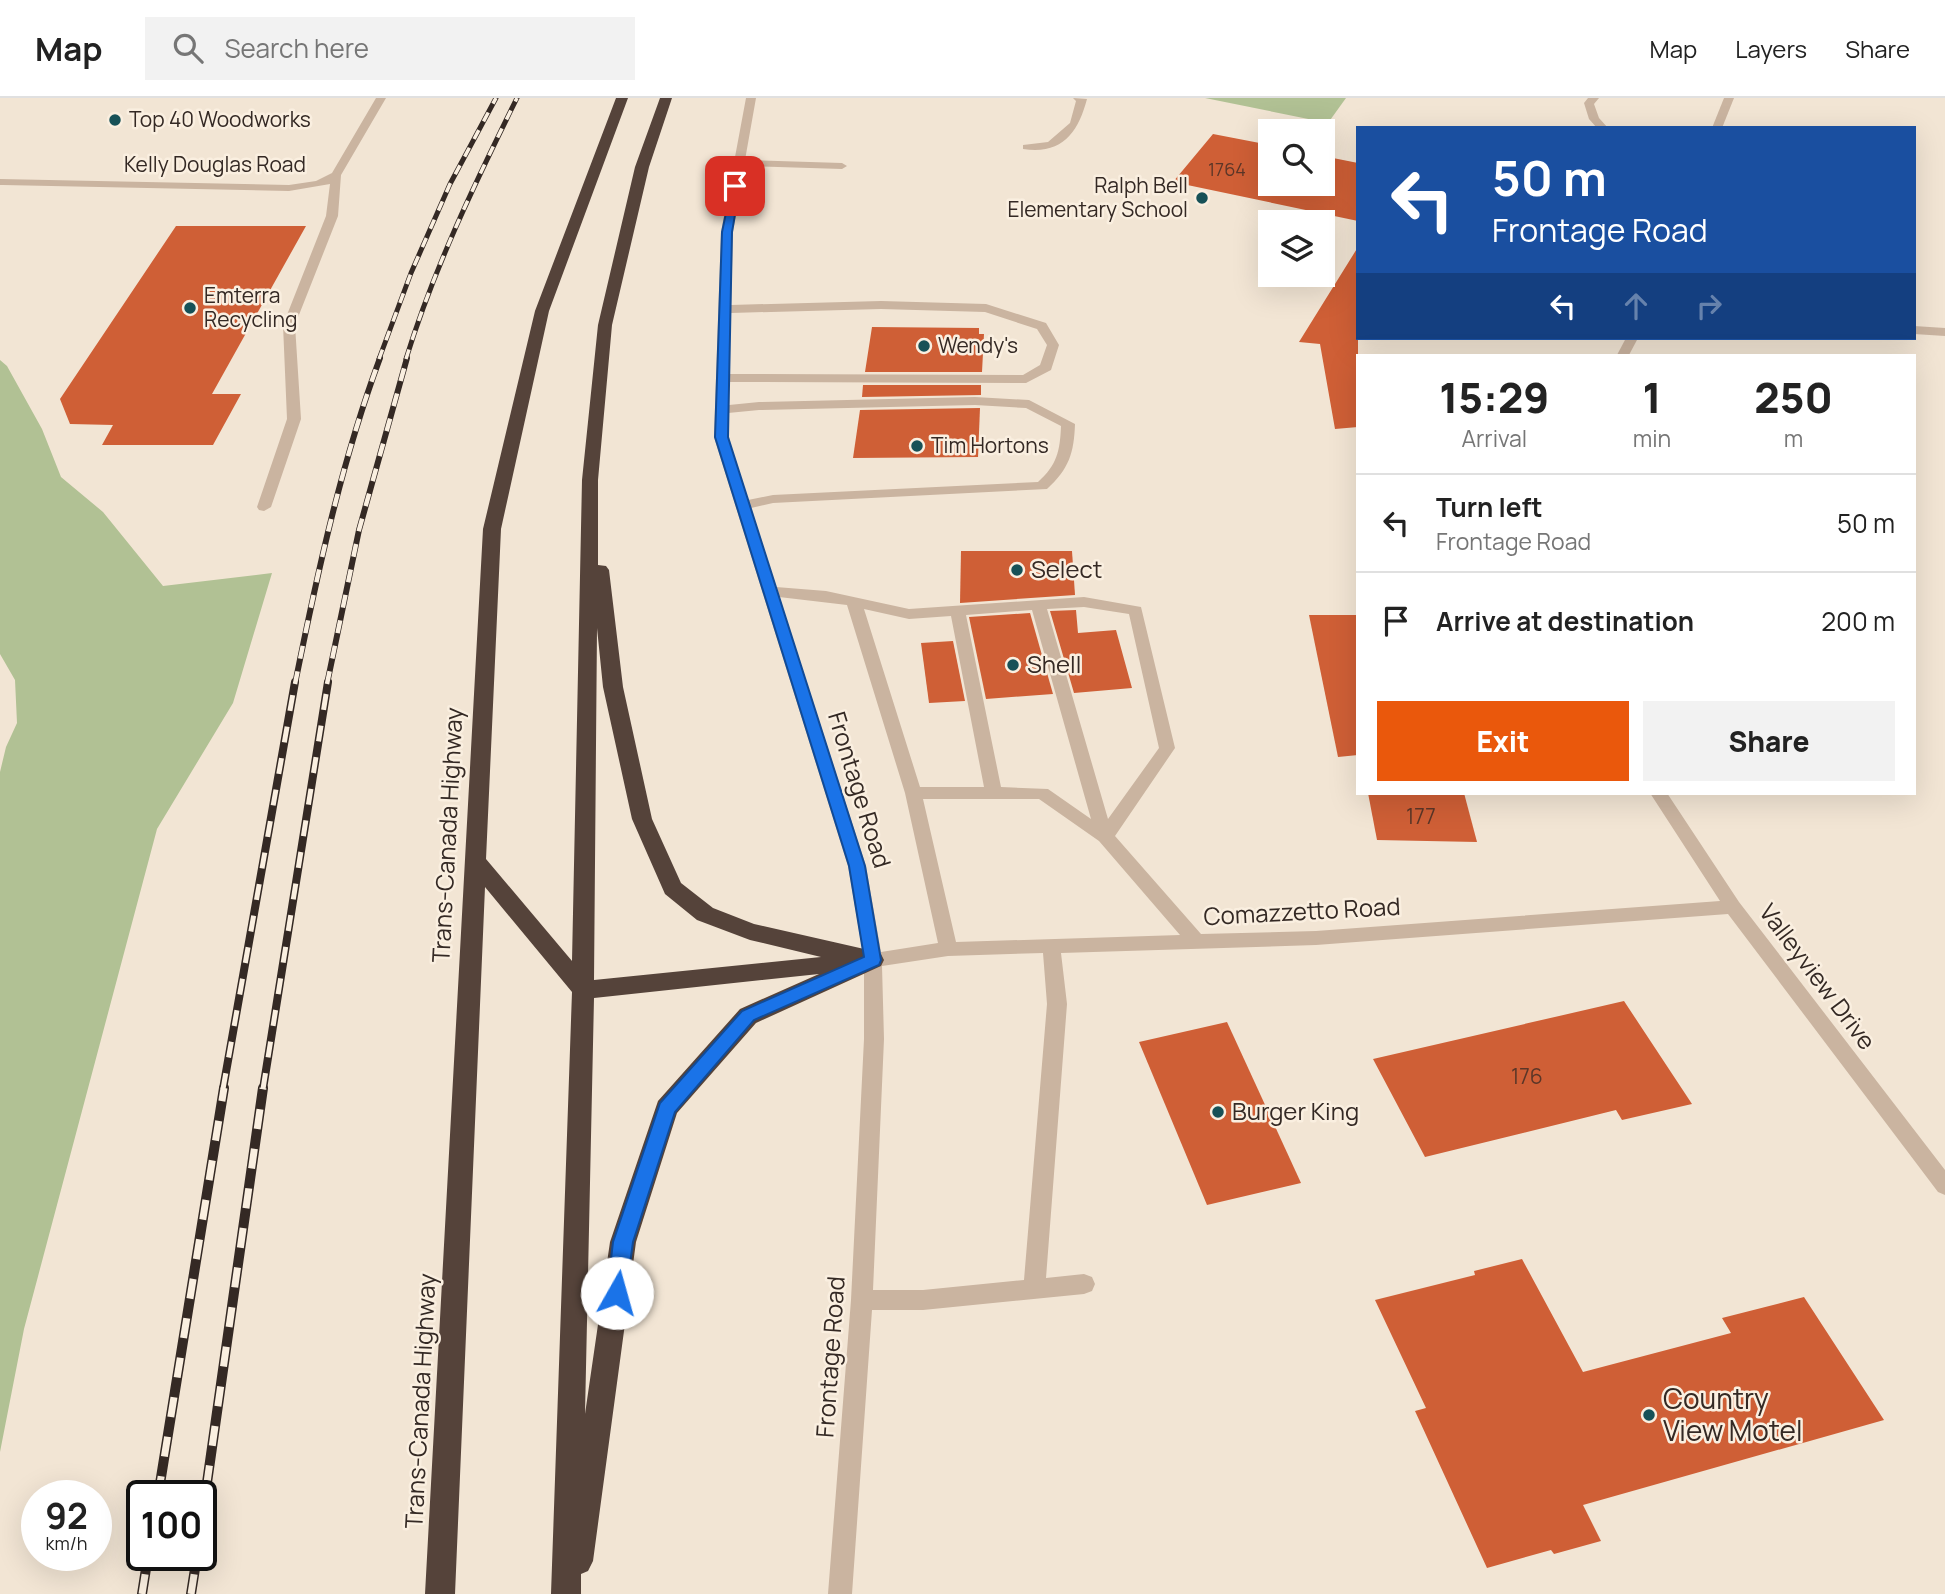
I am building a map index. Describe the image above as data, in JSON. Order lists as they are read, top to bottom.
{
  "streets": {
    "highway": ["Trans-Canada Highway"],
    "street": [
      "Kelly Douglas Road",
      "Frontage Road",
      "Comazzetto Road",
      "Valleyview Drive"
    ]
  },
  "crossings": [
    ["Frontage Road", "Comazzetto Road"],
    ["Comazzetto Road", "Valleyview Drive"]
  ],
  "places": [
    "Top 40 Woodworks",
    "Ralph Bell Elementary School",
    "Emterra Recycling",
    "Wendy's",
    "Tim Hortons",
    "Select",
    "Shell",
    "Burger King",
    "Country View Motel"
  ],
  "house_numbers": ["1764", "177", "176"],
  "page": {
    "header": "Map",
    "search": "Search here",
    "nav": ["Map", "Layers", "Share"],
    "turn": ["50 m", "Frontage Road"],
    "eta": [
      "15:29",
      "Arrival",
      "1",
      "min",
      "250",
      "m"
    ],
    "list": [
      {
        "name": "Turn left",
        "note": "Frontage Road",
        "value": "50 m"
      },
      {
        "name": "Arrive at destination",
        "value": "200 m"
      }
    ],
    "buttons": ["Exit", "Share"],
    "speed": "92 km/h",
    "limit": "100"
  }
}
